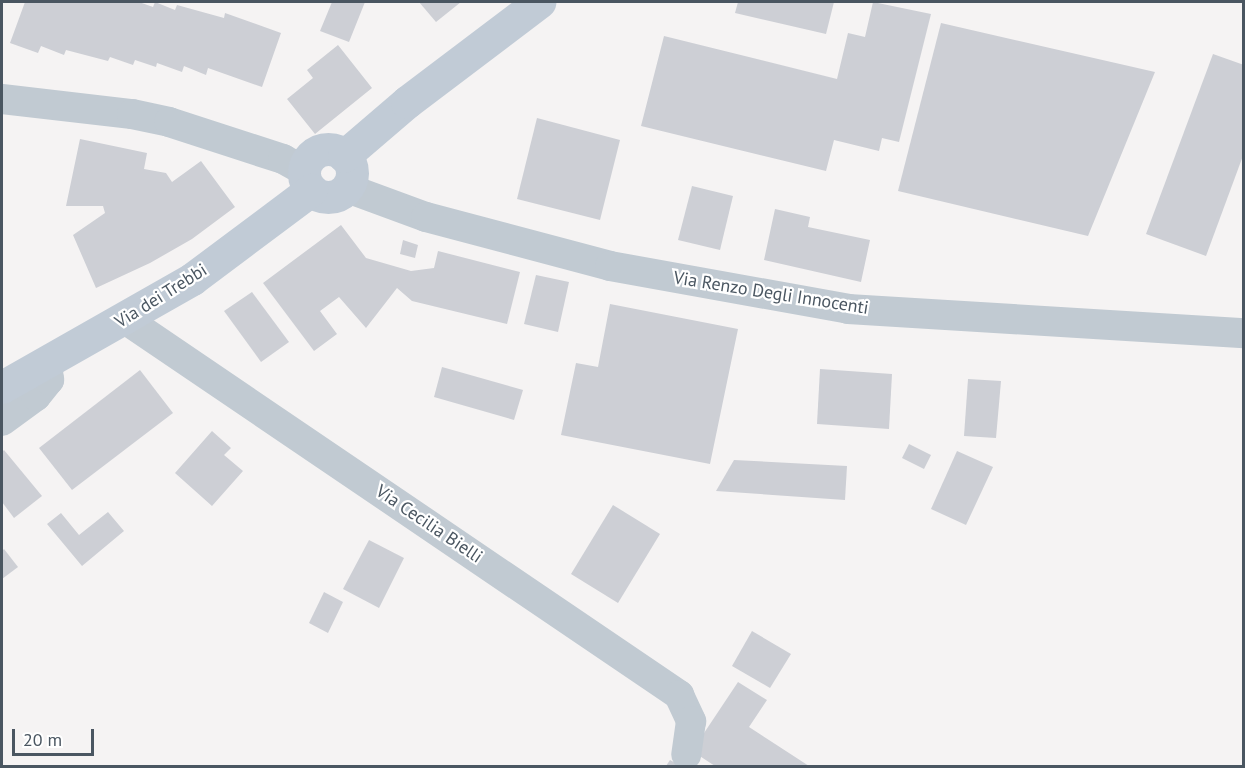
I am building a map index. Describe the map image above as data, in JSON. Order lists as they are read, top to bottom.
{
  "streets": {
    "street": ["Via Renzo Degli Innocenti", "Via dei Trebbi", "Via Cecilia Bielli"]
  },
  "crossings": [
    ["Via Renzo Degli Innocenti", "Via dei Trebbi"],
    ["Via dei Trebbi", "Via Cecilia Bielli"]
  ],
  "scale_bar": "20 m"
}
